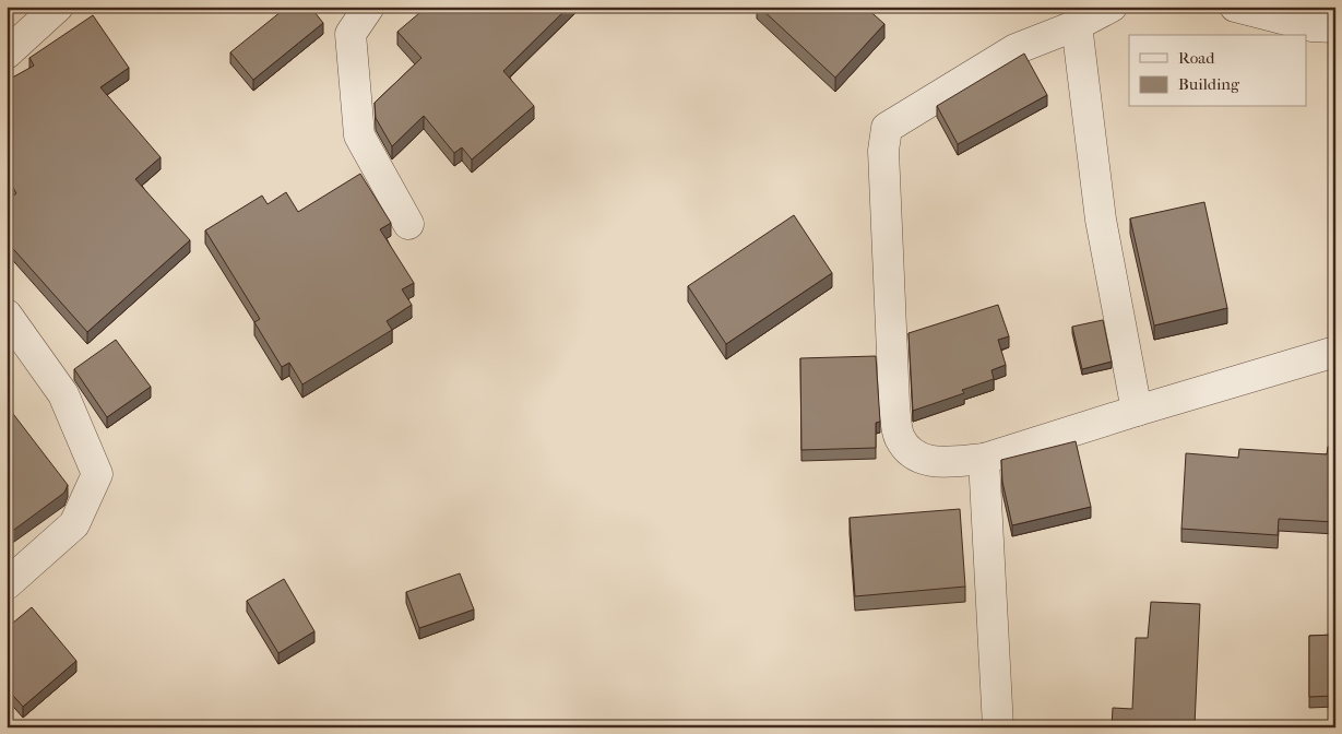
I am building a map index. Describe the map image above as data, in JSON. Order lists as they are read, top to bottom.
{
  "legend": ["Road", "Building"]
}
